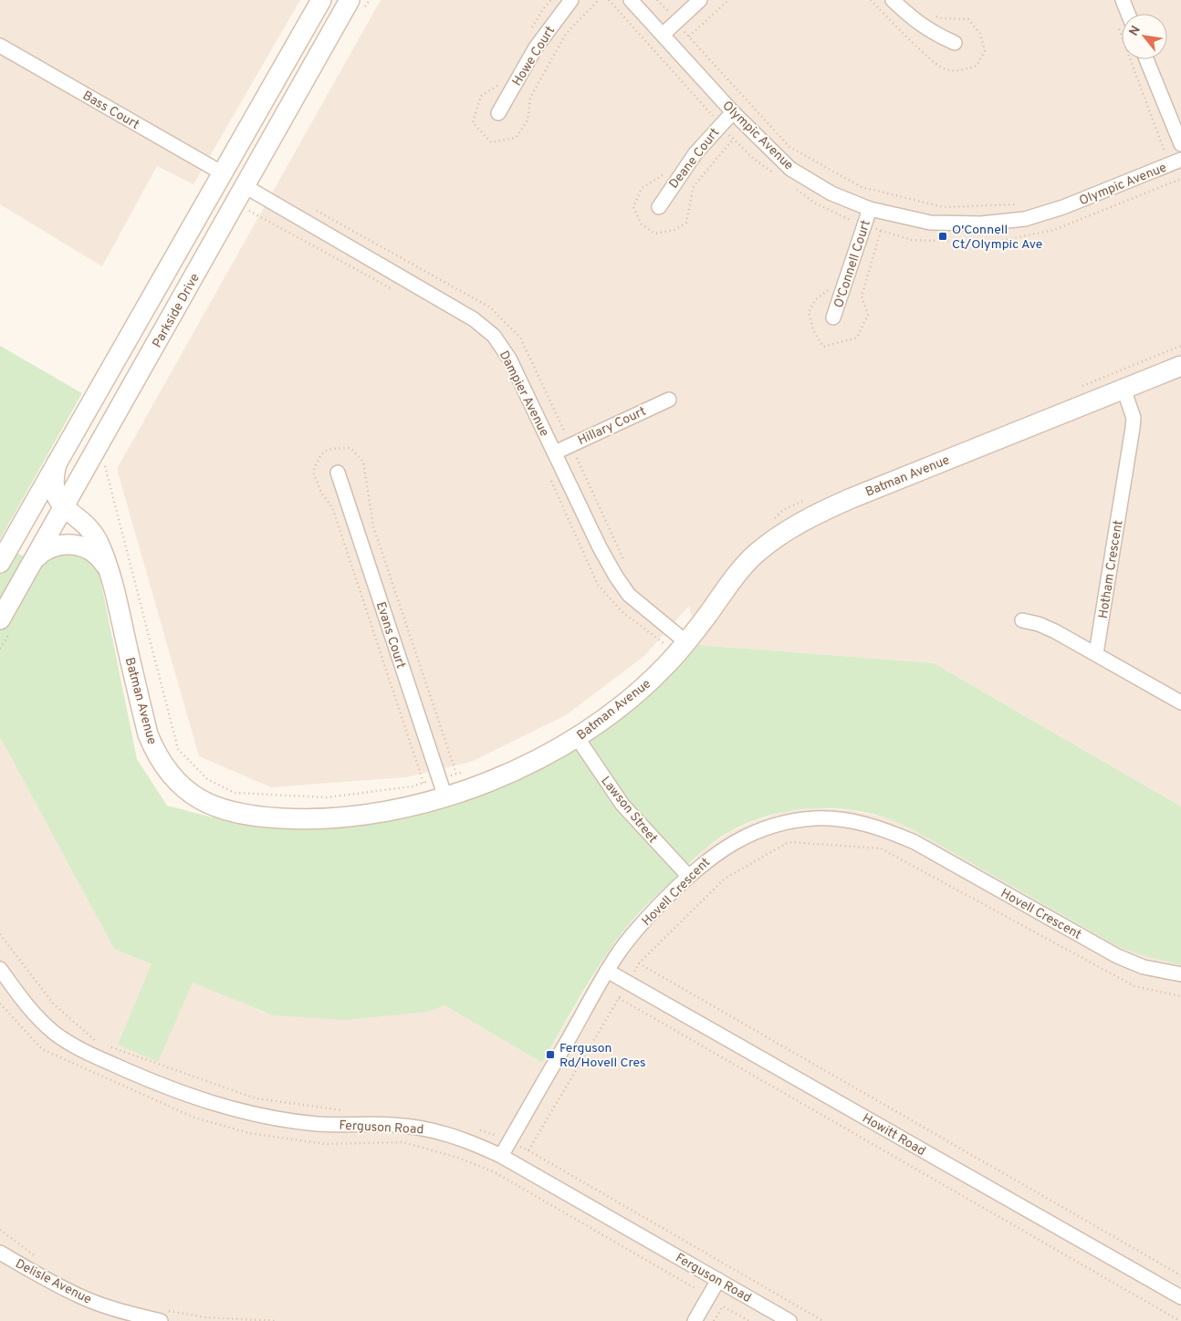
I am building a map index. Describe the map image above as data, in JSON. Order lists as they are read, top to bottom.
{
  "streets": {
    "street": [
      "Howe Court",
      "Bass Court",
      "Olympic Avenue",
      "Deane Court",
      "O'Connell Court",
      "Parkside Drive",
      "Dampier Avenue",
      "Hillary Court",
      "Batman Avenue",
      "Hotham Crescent",
      "Evans Court",
      "Lawson Street",
      "Hovell Crescent",
      "Ferguson Road",
      "Howitt Road",
      "Delisle Avenue"
    ]
  },
  "crossings": [
    ["Bass Court", "Parkside Drive"],
    ["Olympic Avenue", "Deane Court"],
    ["Olympic Avenue", "O'Connell Court"],
    ["Parkside Drive", "Dampier Avenue"],
    ["Parkside Drive", "Batman Avenue"],
    ["Dampier Avenue", "Hillary Court"],
    ["Dampier Avenue", "Batman Avenue"],
    ["Batman Avenue", "Hotham Crescent"],
    ["Batman Avenue", "Evans Court"],
    ["Batman Avenue", "Lawson Street"],
    ["Lawson Street", "Hovell Crescent"],
    ["Hovell Crescent", "Ferguson Road"],
    ["Hovell Crescent", "Howitt Road"]
  ],
  "places": {
    "transit": ["O'Connell Ct/Olympic Ave", "Ferguson Rd/Hovell Cres"]
  },
  "north": "top left"
}
